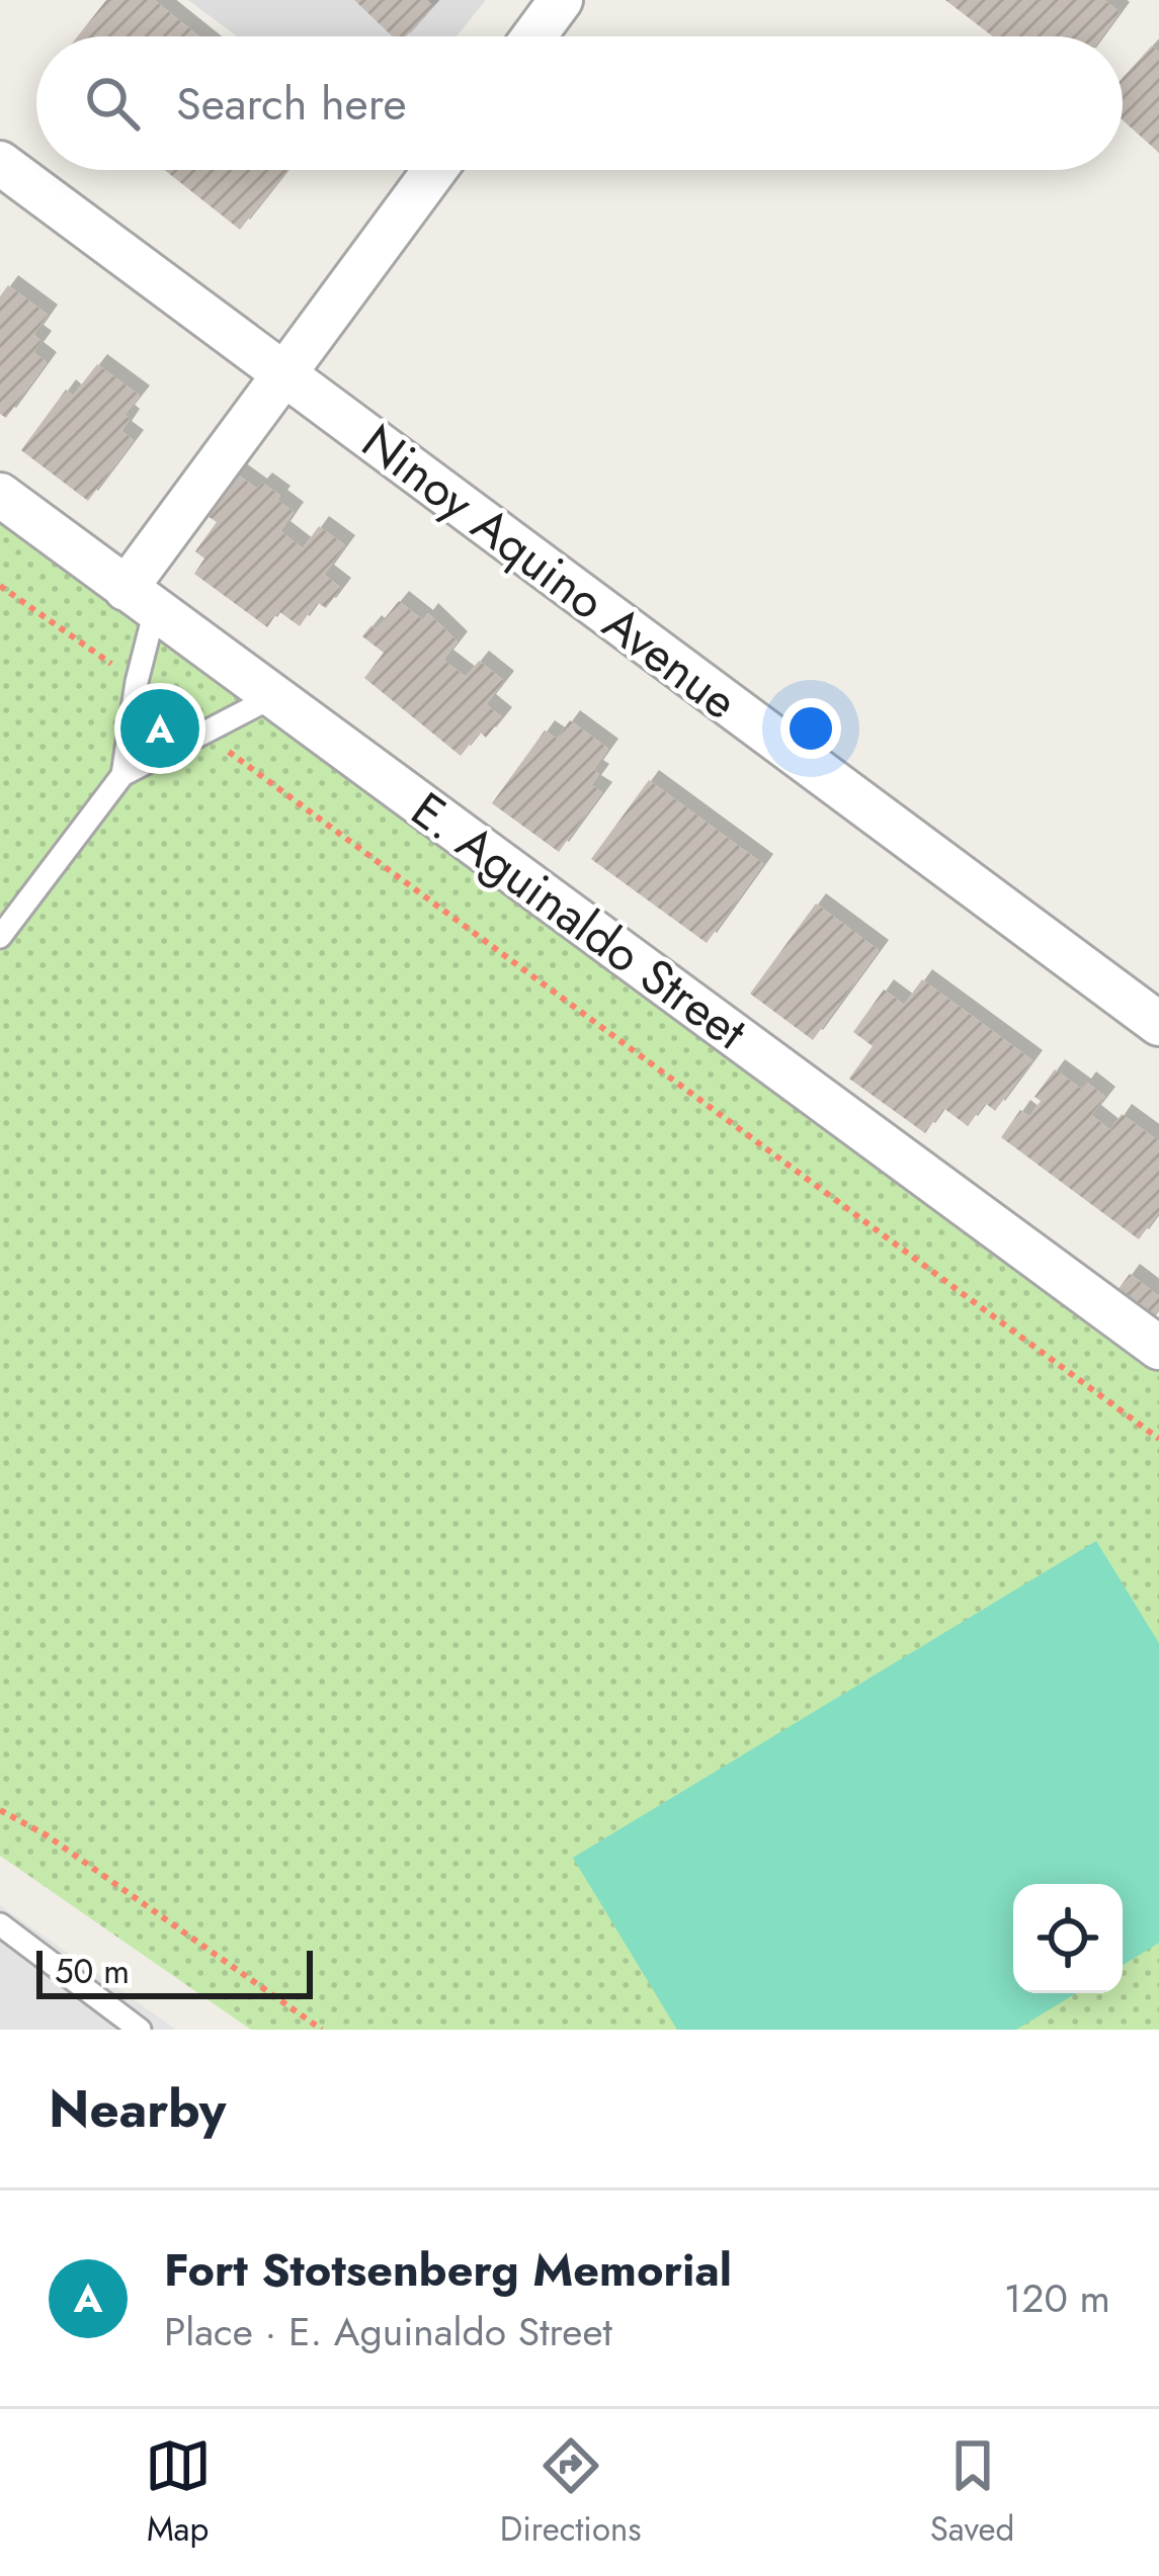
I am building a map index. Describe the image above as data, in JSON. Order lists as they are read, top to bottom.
{
  "streets": {
    "street": ["Ninoy Aquino Avenue", "E. Aguinaldo Street"]
  },
  "scale_bar": "50 m",
  "page": {
    "search": "Search here",
    "pins": "A",
    "scale": "50 m",
    "heading": "Nearby",
    "list": [
      {
        "mark": "A",
        "name": "Fort Stotsenberg Memorial",
        "note": "Place · E. Aguinaldo Street",
        "value": "120 m"
      }
    ],
    "nav": ["Map", "Directions", "Saved"]
  }
}
